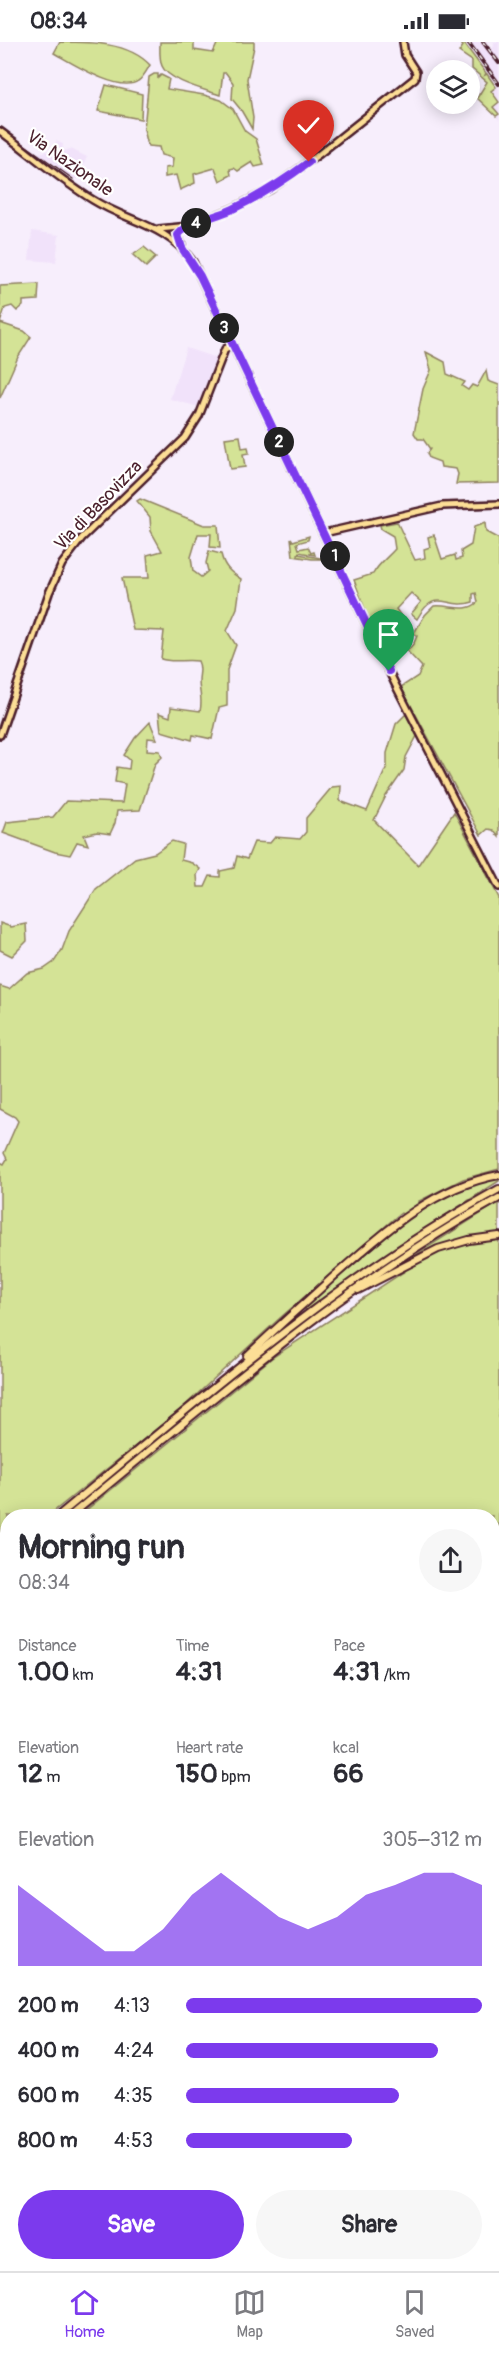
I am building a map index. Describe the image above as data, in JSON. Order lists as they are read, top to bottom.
{
  "streets": {
    "main road": ["Via Nazionale", "Via di Basovizza"]
  },
  "page": {
    "status": "08:34",
    "pins": [
      "4",
      "3",
      "2",
      "1"
    ],
    "heading": ["Morning run", "08:34"],
    "stats": [
      ["Distance", "1.00 km"],
      ["Time", "4:31"],
      ["Pace", "4:31 /km"],
      ["Elevation", "12 m"],
      ["Heart rate", "150 bpm"],
      ["kcal", "66"]
    ],
    "chart": ["Elevation", "305–312 m"],
    "list": [
      {
        "name": "200 m",
        "note": "4:13"
      },
      {
        "name": "400 m",
        "note": "4:24"
      },
      {
        "name": "600 m",
        "note": "4:35"
      },
      {
        "name": "800 m",
        "note": "4:53"
      }
    ],
    "buttons": ["Save", "Share"],
    "tabs": ["Home", "Map", "Saved"]
  }
}
